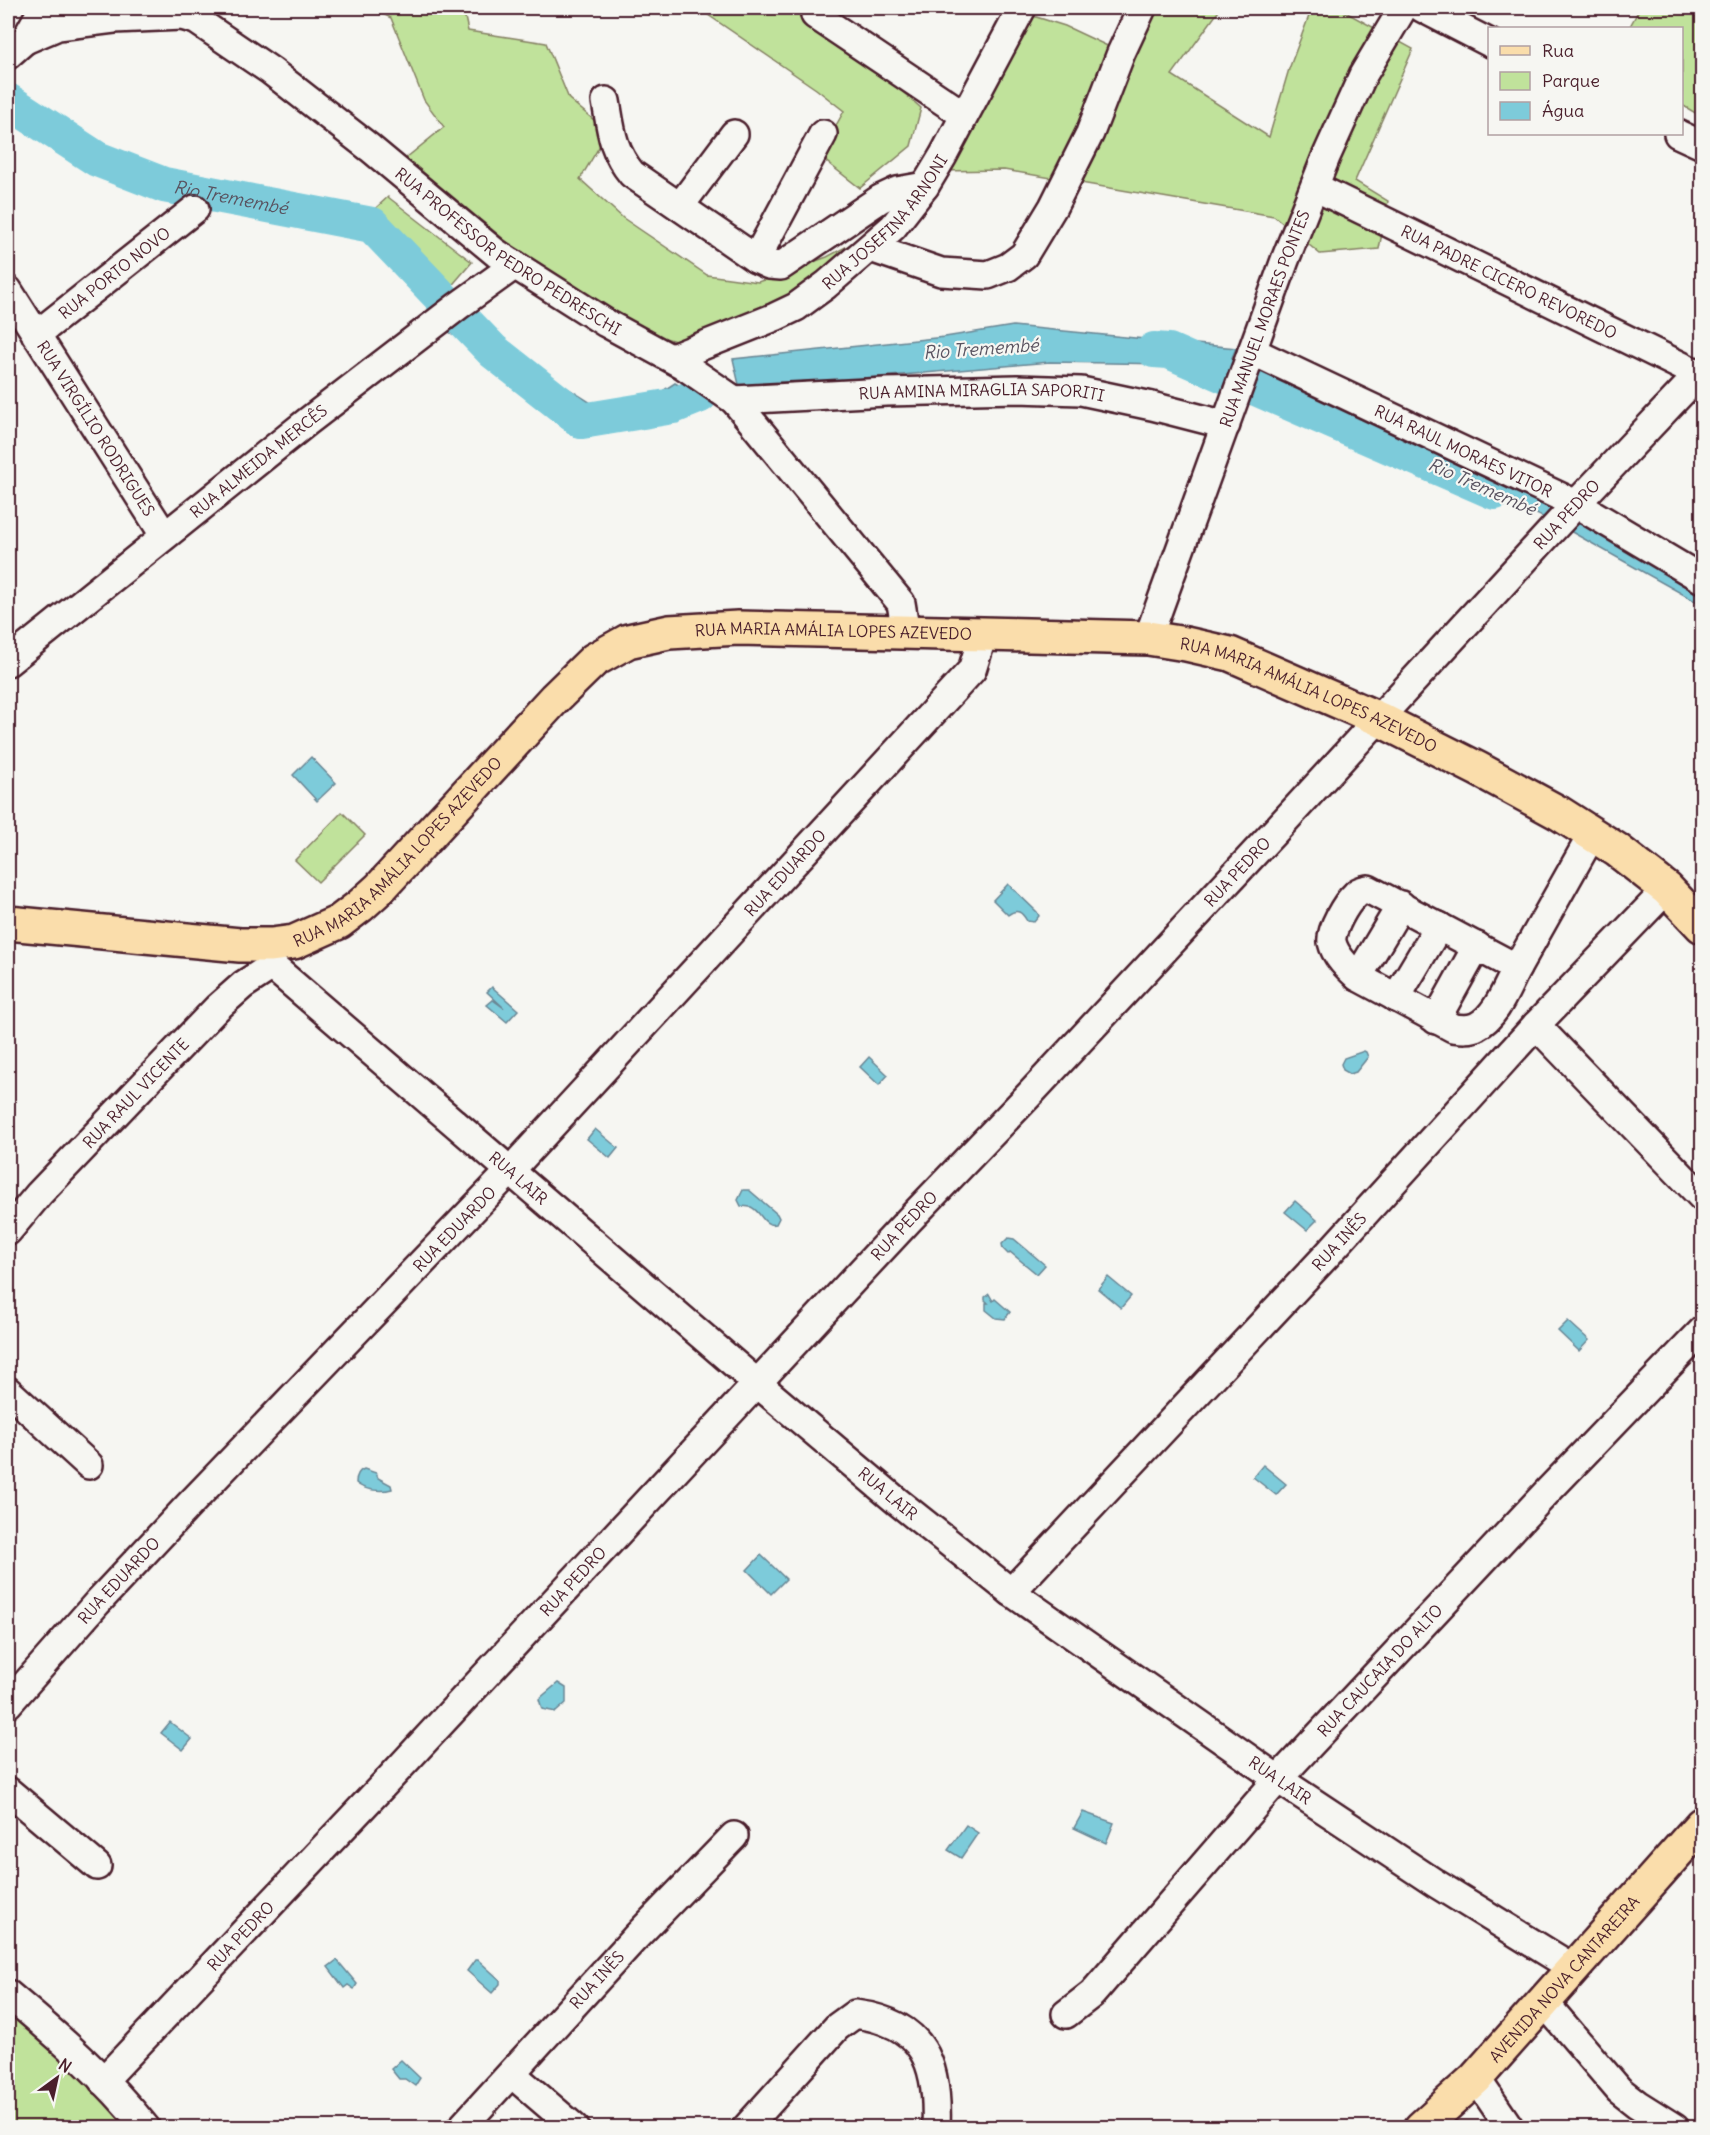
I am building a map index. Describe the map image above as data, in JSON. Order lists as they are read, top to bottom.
{
  "streets": {
    "main road": ["RUA MARIA AMÁLIA LOPES AZEVEDO", "AVENIDA NOVA CANTAREIRA"],
    "street": [
      "RUA JOSEFINA ARNONI",
      "RUA PROFESSOR PEDRO PEDRESCHI",
      "RUA PORTO NOVO",
      "RUA PADRE CICERO REVOREDO",
      "RUA MANUEL MORAES PONTES",
      "RUA AMINA MIRAGLIA SAPORITI",
      "RUA VIRGÍLIO RODRIGUES",
      "RUA RAUL MORAES VITOR",
      "RUA ALMEIDA MERCÊS",
      "RUA PEDRO",
      "RUA EDUARDO",
      "RUA RAUL VICENTE",
      "RUA LAIR",
      "RUA INÊS",
      "RUA CAUCAIA DO ALTO"
    ]
  },
  "crossings": [
    ["RUA JOSEFINA ARNONI", "RUA PROFESSOR PEDRO PEDRESCHI"],
    ["RUA PROFESSOR PEDRO PEDRESCHI", "RUA AMINA MIRAGLIA SAPORITI"],
    ["RUA PROFESSOR PEDRO PEDRESCHI", "RUA ALMEIDA MERCÊS"],
    ["RUA PROFESSOR PEDRO PEDRESCHI", "RUA MARIA AMÁLIA LOPES AZEVEDO"],
    ["RUA PORTO NOVO", "RUA VIRGÍLIO RODRIGUES"],
    ["RUA PADRE CICERO REVOREDO", "RUA MANUEL MORAES PONTES"],
    ["RUA PADRE CICERO REVOREDO", "RUA PEDRO"],
    ["RUA MANUEL MORAES PONTES", "RUA AMINA MIRAGLIA SAPORITI"],
    ["RUA MANUEL MORAES PONTES", "RUA RAUL MORAES VITOR"],
    ["RUA MANUEL MORAES PONTES", "RUA MARIA AMÁLIA LOPES AZEVEDO"],
    ["RUA VIRGÍLIO RODRIGUES", "RUA ALMEIDA MERCÊS"],
    ["RUA RAUL MORAES VITOR", "RUA PEDRO"],
    ["RUA PEDRO", "RUA MARIA AMÁLIA LOPES AZEVEDO"],
    ["RUA PEDRO", "RUA LAIR"],
    ["RUA MARIA AMÁLIA LOPES AZEVEDO", "RUA EDUARDO"],
    ["RUA MARIA AMÁLIA LOPES AZEVEDO", "RUA RAUL VICENTE"],
    ["RUA MARIA AMÁLIA LOPES AZEVEDO", "RUA LAIR"],
    ["RUA MARIA AMÁLIA LOPES AZEVEDO", "RUA INÊS"],
    ["RUA EDUARDO", "RUA LAIR"],
    ["RUA RAUL VICENTE", "RUA LAIR"],
    ["RUA LAIR", "RUA INÊS"],
    ["RUA LAIR", "RUA CAUCAIA DO ALTO"],
    ["RUA LAIR", "AVENIDA NOVA CANTAREIRA"]
  ],
  "water": ["Rio Tremembé"],
  "legend": ["Rua", "Parque", "Água"],
  "north": "top right"
}
